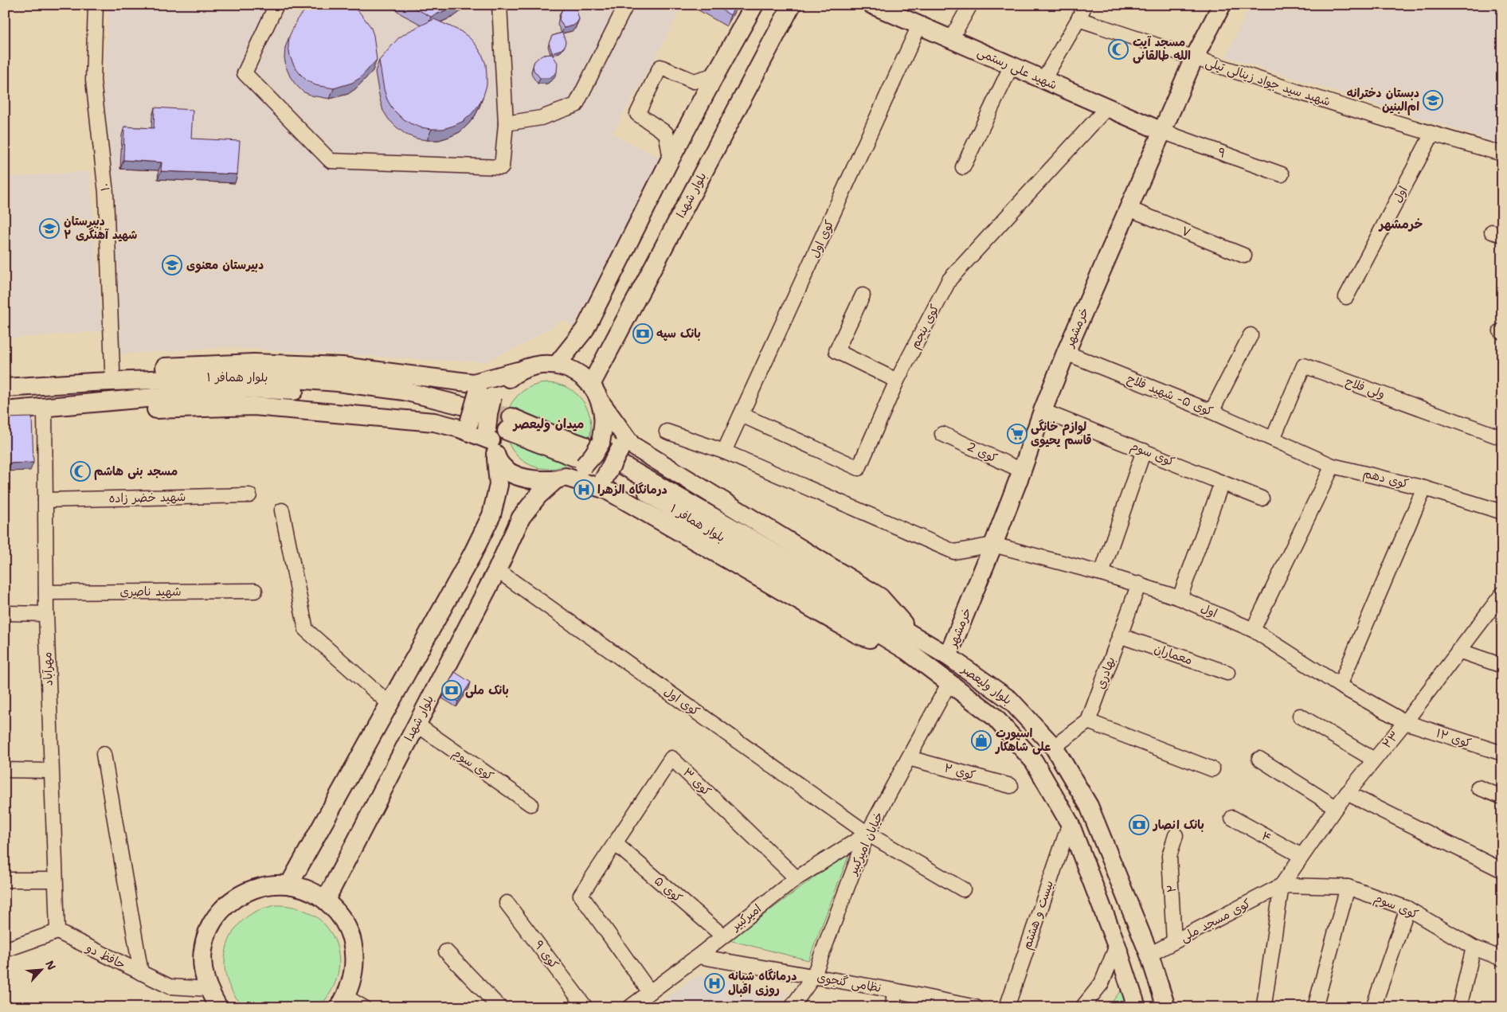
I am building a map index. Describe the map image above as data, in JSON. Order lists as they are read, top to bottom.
{
  "streets": {
    "main road": [
      "شهید علی رستمی",
      "بلوار شهدا",
      "خرمشهر",
      "بلوار همافر ۱",
      "بلوار ولیعصر"
    ],
    "street": [
      "شهید سید جواد زینالی تیلی",
      "۹",
      "۱۰",
      "اول",
      "۷",
      "کوی اول",
      "کوی پنجم",
      "ولی فلاح",
      "کوی ۵- شهید فلاح",
      "کوی 2",
      "کوی سوم",
      "کوی دهم",
      "شهید خضر زاده",
      "شهید ناصری",
      "معماران",
      "مهرآباد",
      "بهادری",
      "کوی ۱۲",
      "۲۳",
      "کوی ۲",
      "کوی ۳",
      "۴",
      "خیابان امیرکبیر",
      "۲",
      "کوی ۵",
      "بیست و هشتم",
      "امیرکبیر",
      "کوی مسجد ملی",
      "کوی ۹",
      "حافظ دو",
      "نظامی گنجوی"
    ]
  },
  "crossings": [
    ["شهید علی رستمی", "۹"],
    ["شهید علی رستمی", "کوی اول"],
    ["شهید علی رستمی", "کوی پنجم"],
    ["شهید علی رستمی", "خرمشهر"],
    ["شهید سید جواد زینالی تیلی", "اول"],
    ["شهید سید جواد زینالی تیلی", "خرمشهر"],
    ["۹", "خرمشهر"],
    ["اول", "خرمشهر"],
    ["اول", "بهادری"],
    ["اول", "کوی ۱۲"],
    ["اول", "۲۳"],
    ["بلوار شهدا", "کوی اول"],
    ["بلوار شهدا", "کوی سوم"],
    ["۷", "خرمشهر"],
    ["کوی اول", "کوی پنجم"],
    ["کوی اول", "خیابان امیرکبیر"],
    ["کوی اول", "امیرکبیر"],
    ["خرمشهر", "کوی ۵- شهید فلاح"],
    ["خرمشهر", "کوی 2"],
    ["خرمشهر", "کوی سوم"],
    ["خرمشهر", "بلوار ولیعصر"],
    ["بلوار همافر ۱", "مهرآباد"],
    ["بلوار همافر ۱", "بلوار ولیعصر"],
    ["ولی فلاح", "کوی ۵- شهید فلاح"],
    ["ولی فلاح", "کوی دهم"],
    ["کوی ۵- شهید فلاح", "کوی دهم"],
    ["کوی سوم", "۲۳"],
    ["کوی سوم", "کوی مسجد ملی"],
    ["شهید خضر زاده", "مهرآباد"],
    ["شهید ناصری", "مهرآباد"],
    ["معماران", "بهادری"],
    ["مهرآباد", "حافظ دو"],
    ["بلوار ولیعصر", "خیابان امیرکبیر"],
    ["بلوار ولیعصر", "بیست و هشتم"],
    ["بلوار ولیعصر", "کوی مسجد ملی"],
    ["کوی ۱۲", "۲۳"],
    ["۲۳", "۴"],
    ["۲۳", "کوی مسجد ملی"],
    ["کوی ۲", "خیابان امیرکبیر"],
    ["کوی ۳", "کوی ۵"],
    ["کوی ۳", "امیرکبیر"],
    ["خیابان امیرکبیر", "امیرکبیر"],
    ["خیابان امیرکبیر", "نظامی گنجوی"],
    ["۲", "کوی مسجد ملی"],
    ["کوی ۵", "امیرکبیر"],
    ["امیرکبیر", "نظامی گنجوی"]
  ],
  "districts": ["خرمشهر", "میدان ولیعصر"],
  "places": {
    "mosque": ["مسجد آیت الله طالقانی", "مسجد بنی هاشم"],
    "school or university": ["دبستان دخترانه ام‌البنین", "دبیرستان شهید آهنگری ۲", "دبیرستان معنوی"],
    "bank": ["بانک سپه", "بانک ملی", "بانک انصار"],
    "supermarket": ["لوازم خانگی قاسم یحیوی"],
    "hospital": ["درمانگاه الزهرا", "درمانگاه شبانه روزی اقبال"],
    "shop": ["اسپورت علی شاهکار"]
  },
  "north": "top right"
}
